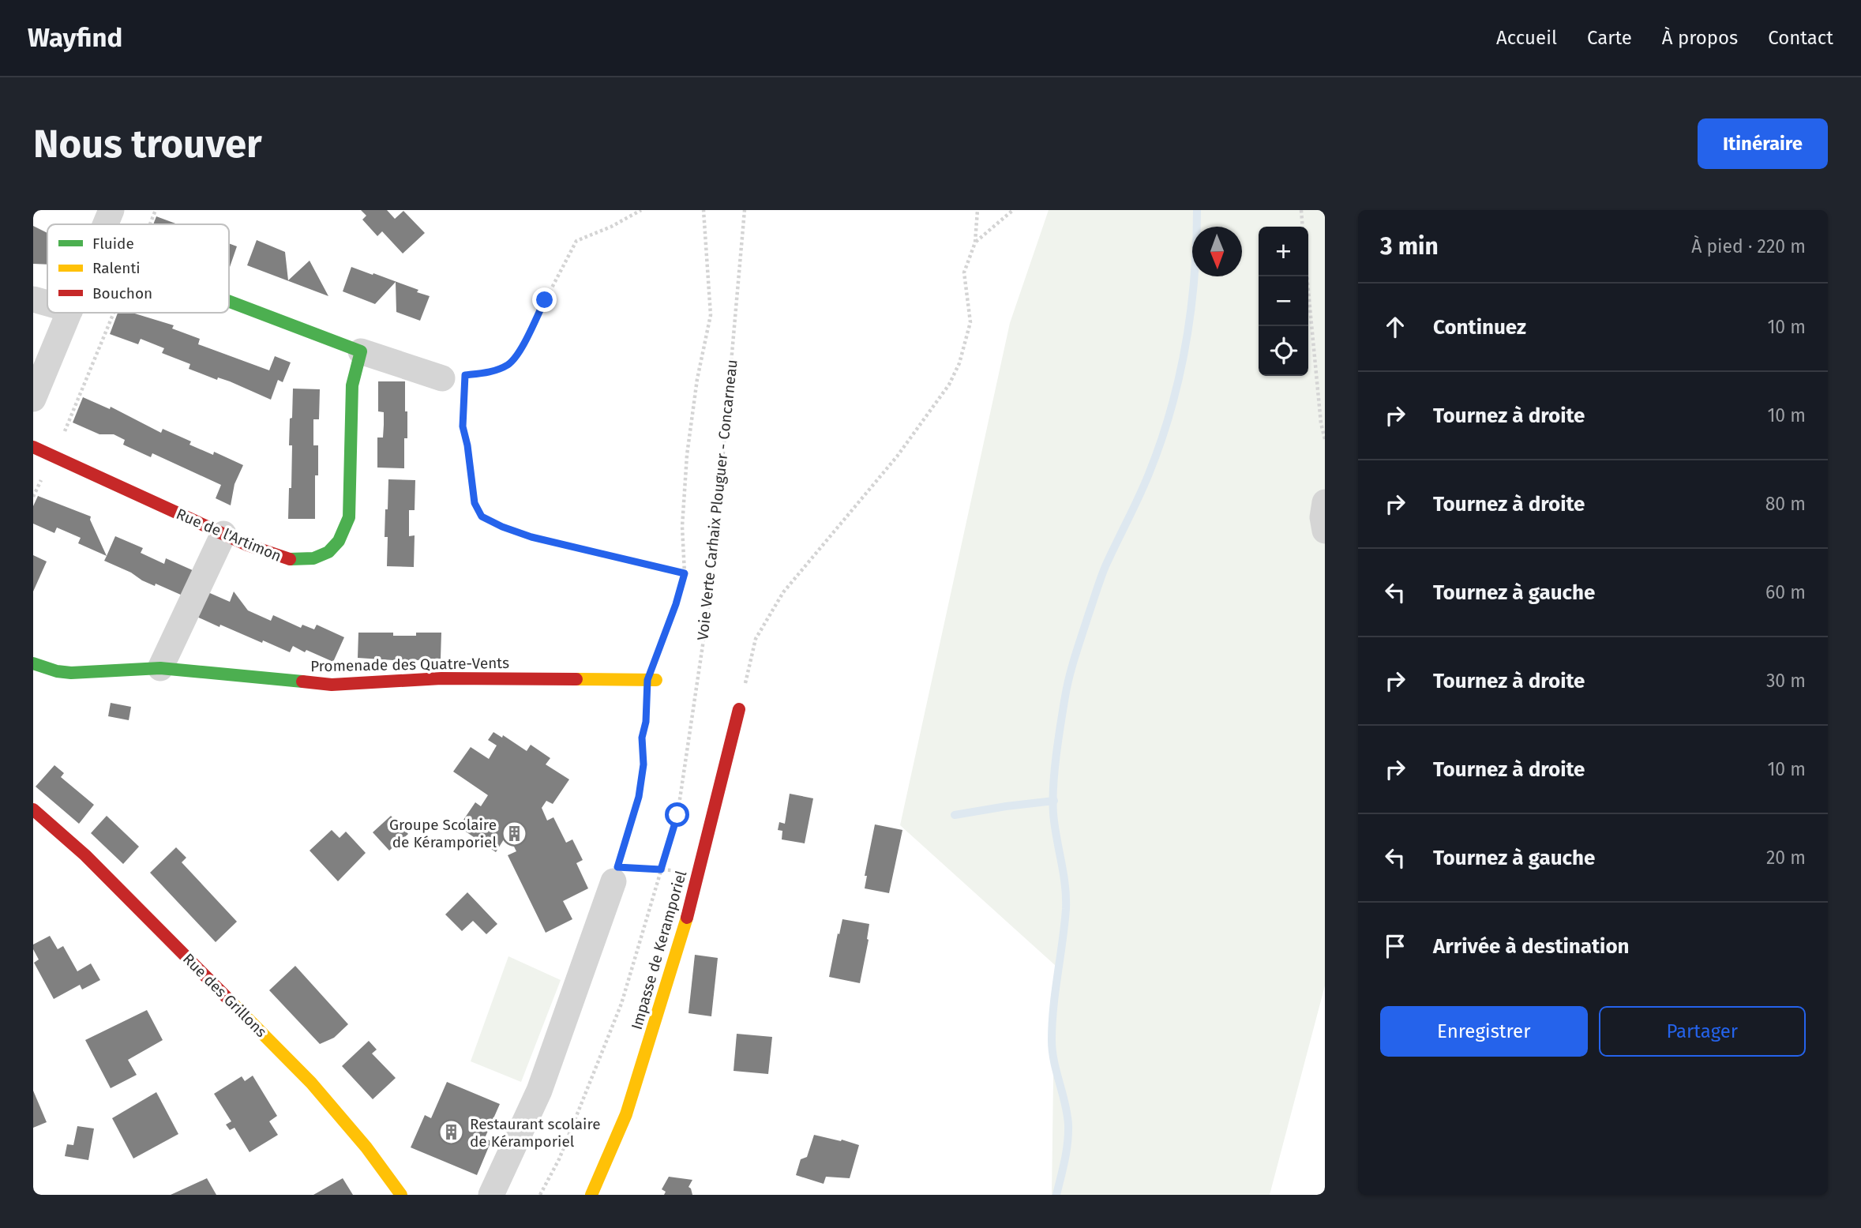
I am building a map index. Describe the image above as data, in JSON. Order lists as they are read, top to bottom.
{
  "streets": {
    "street": [
      "Rue de l'Artimon",
      "Promenade des Quatre-Vents",
      "Impasse de Keramporiel",
      "Rue des Grillons"
    ],
    "path": ["Voie Verte Carhaix Plouguer - Concarneau"]
  },
  "places": {
    "building": ["Groupe Scolaire de Kéramporiel", "Restaurant scolaire de Kéramporiel"]
  },
  "legend": ["Fluide", "Ralenti", "Bouchon"],
  "north": "bottom",
  "page": {
    "header": "Wayfind",
    "nav": [
      "Accueil",
      "Carte",
      "À propos",
      "Contact"
    ],
    "buttons": [
      "Itinéraire",
      ["Enregistrer", "Partager"]
    ],
    "title": "Nous trouver",
    "heading": ["3 min", "À pied · 220 m"],
    "map_buttons": ["+", "−"],
    "list": [
      ["Continuez", "10 m"],
      ["Tournez à droite", "10 m"],
      ["Tournez à droite", "80 m"],
      ["Tournez à gauche", "60 m"],
      ["Tournez à droite", "30 m"],
      ["Tournez à droite", "10 m"],
      ["Tournez à gauche", "20 m"],
      "Arrivée à destination"
    ]
  }
}
